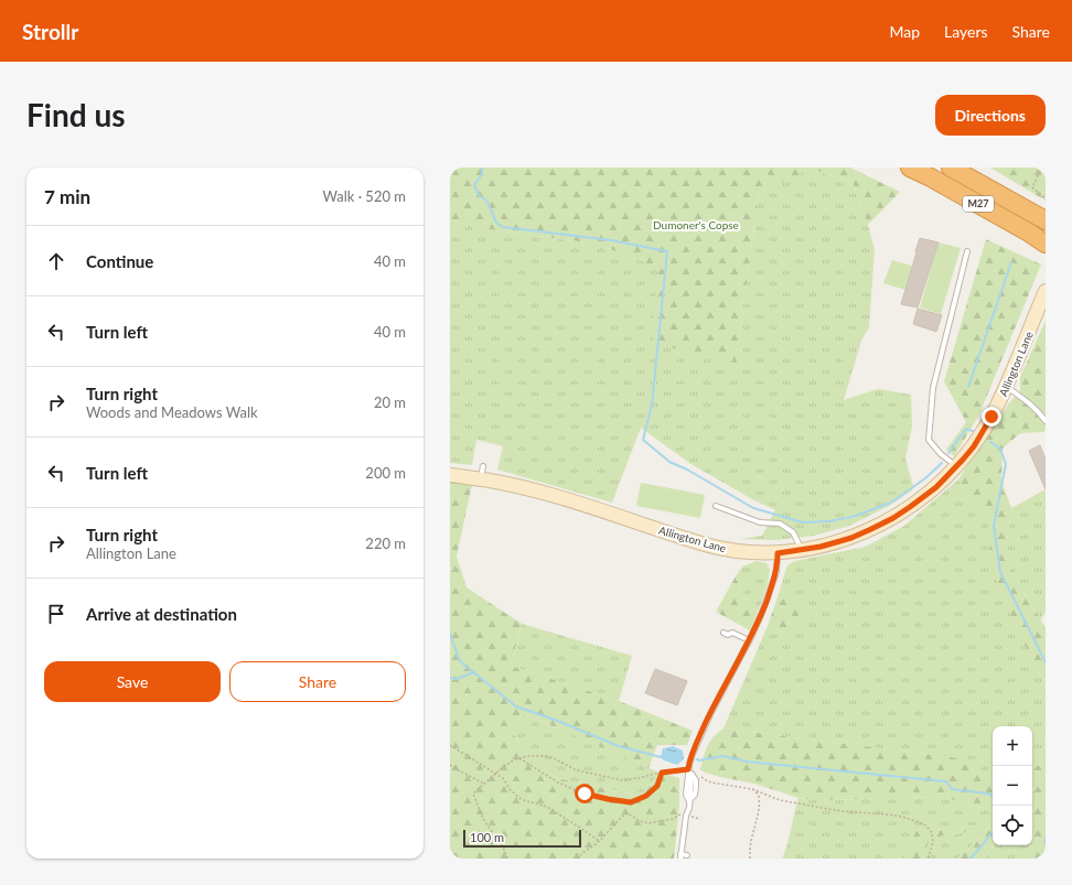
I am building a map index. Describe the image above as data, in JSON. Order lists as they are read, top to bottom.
{
  "streets": {
    "highway": ["M27"],
    "street": ["Allington Lane"]
  },
  "parks": ["Dumoner's Copse"],
  "scale_bar": "100 m",
  "page": {
    "header": "Strollr",
    "nav": ["Map", "Layers", "Share"],
    "buttons": [
      "Directions",
      ["Save", "Share"]
    ],
    "title": "Find us",
    "heading": ["7 min", "Walk · 520 m"],
    "list": [
      ["Continue", "40 m"],
      ["Turn left", "40 m"],
      ["Turn right", "Woods and Meadows Walk", "20 m"],
      ["Turn left", "200 m"],
      ["Turn right", "Allington Lane", "220 m"],
      "Arrive at destination"
    ],
    "map_buttons": ["+", "−"],
    "scale": "100 m"
  }
}
